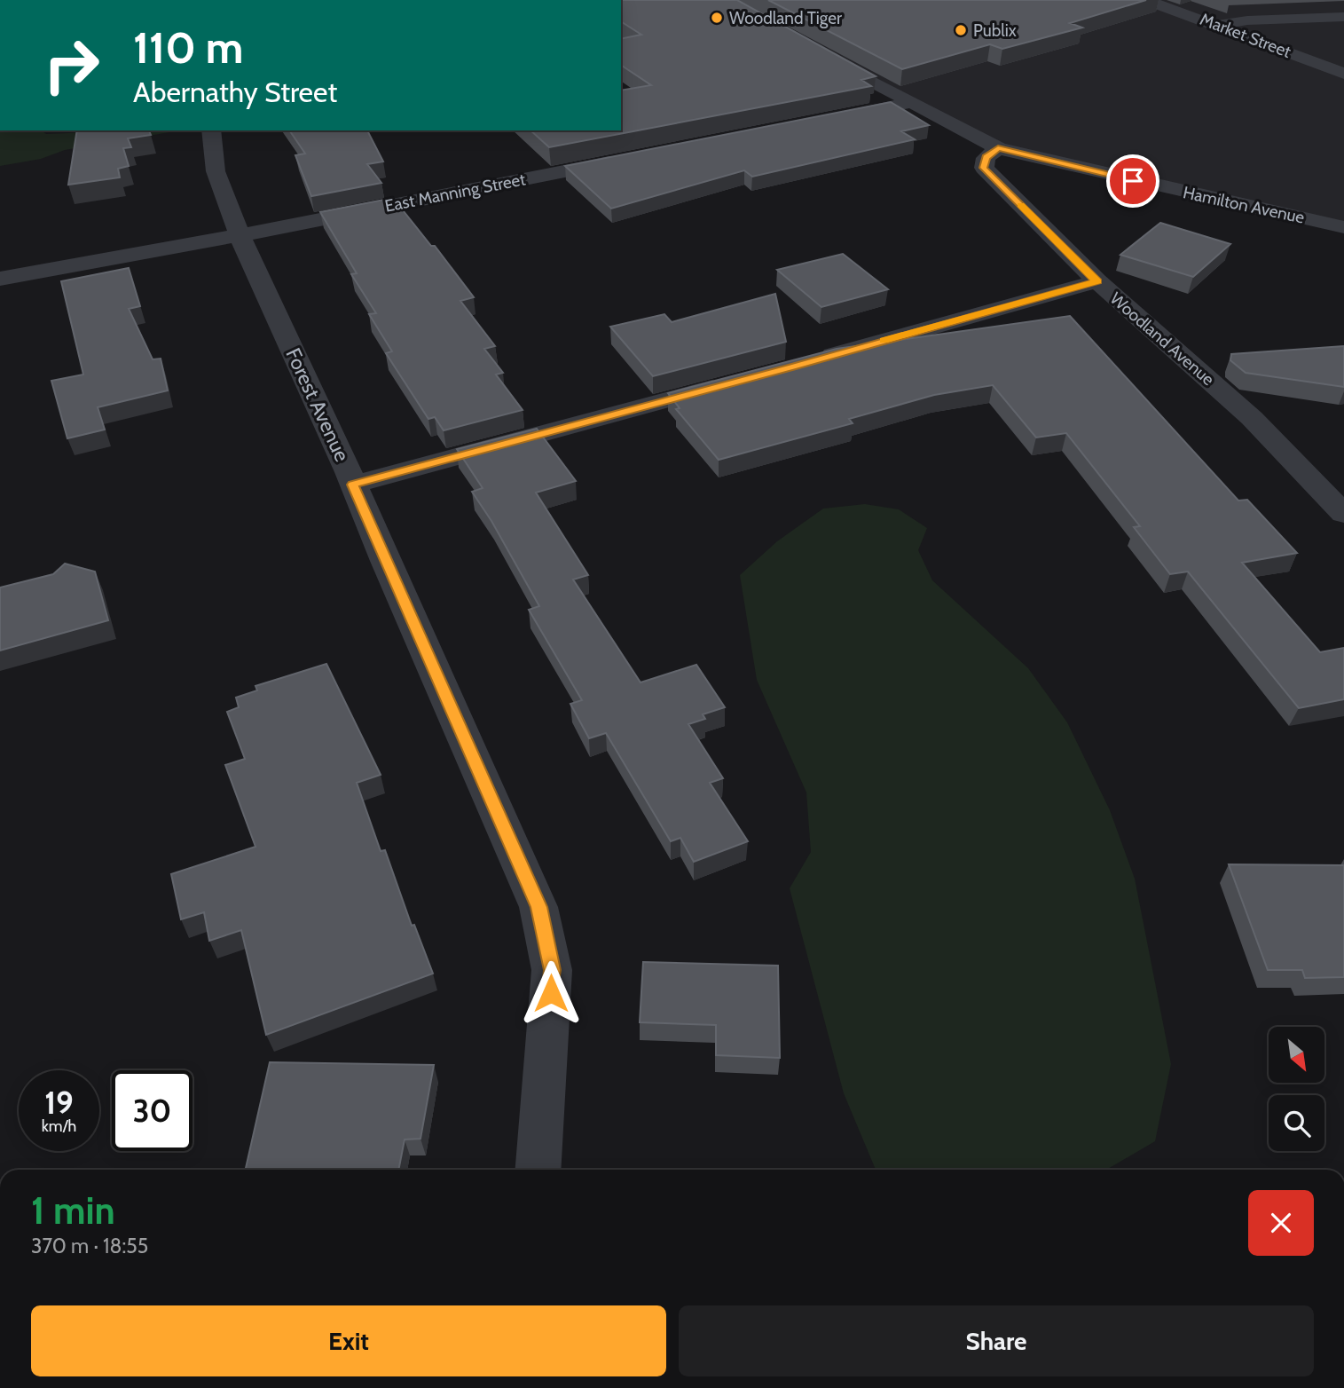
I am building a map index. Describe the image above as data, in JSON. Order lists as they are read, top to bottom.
{
  "streets": {
    "street": [
      "Market Street",
      "East Manning Street",
      "Hamilton Avenue",
      "Woodland Avenue",
      "Forest Avenue"
    ]
  },
  "crossings": [
    ["East Manning Street", "Forest Avenue"],
    ["Hamilton Avenue", "Woodland Avenue"]
  ],
  "places": ["Woodland Tiger", "Publix"],
  "north": "bottom right",
  "page": {
    "turn": ["110 m", "Abernathy Street"],
    "speed": "19 km/h",
    "limit": "30",
    "heading": ["1 min", "370 m · 18:55"],
    "buttons": ["Exit", "Share"]
  }
}
